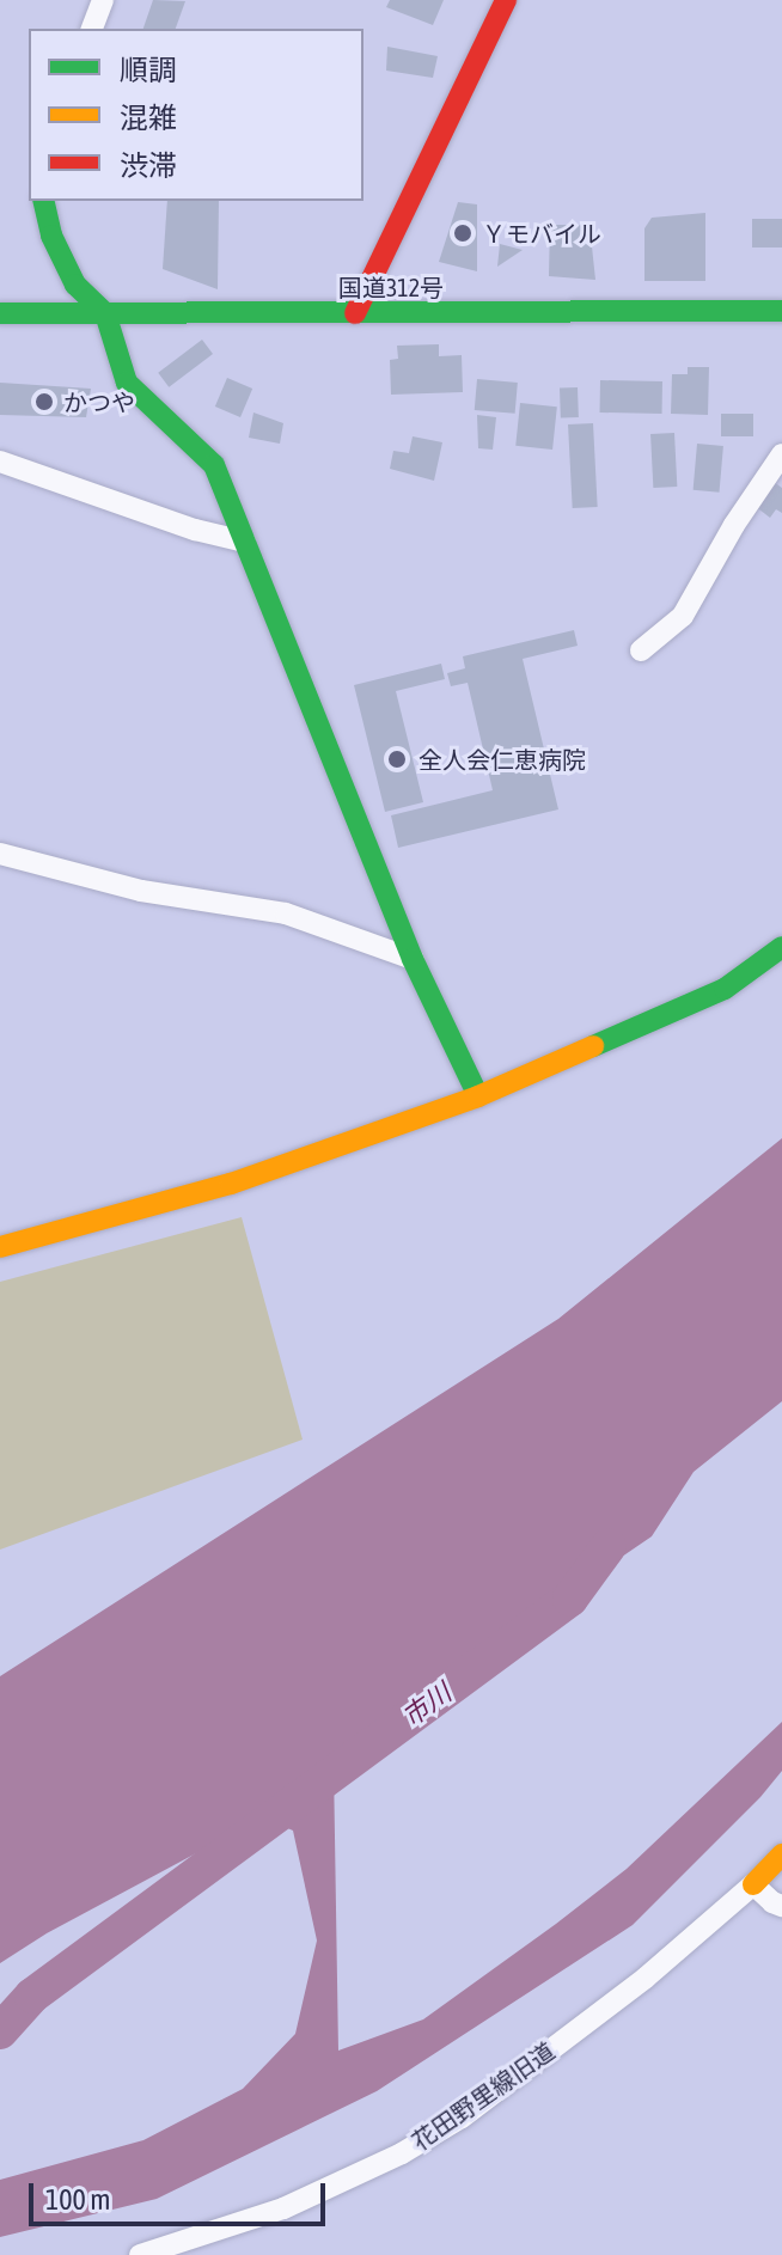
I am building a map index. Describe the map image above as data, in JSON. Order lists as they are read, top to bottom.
{
  "streets": {
    "main road": ["国道312号"],
    "street": ["花田野里線旧道"]
  },
  "water": ["市川"],
  "places": ["Ｙモバイル", "かつや", "全人会仁恵病院"],
  "legend": ["順調", "混雑", "渋滞"],
  "scale_bar": "100 m"
}
